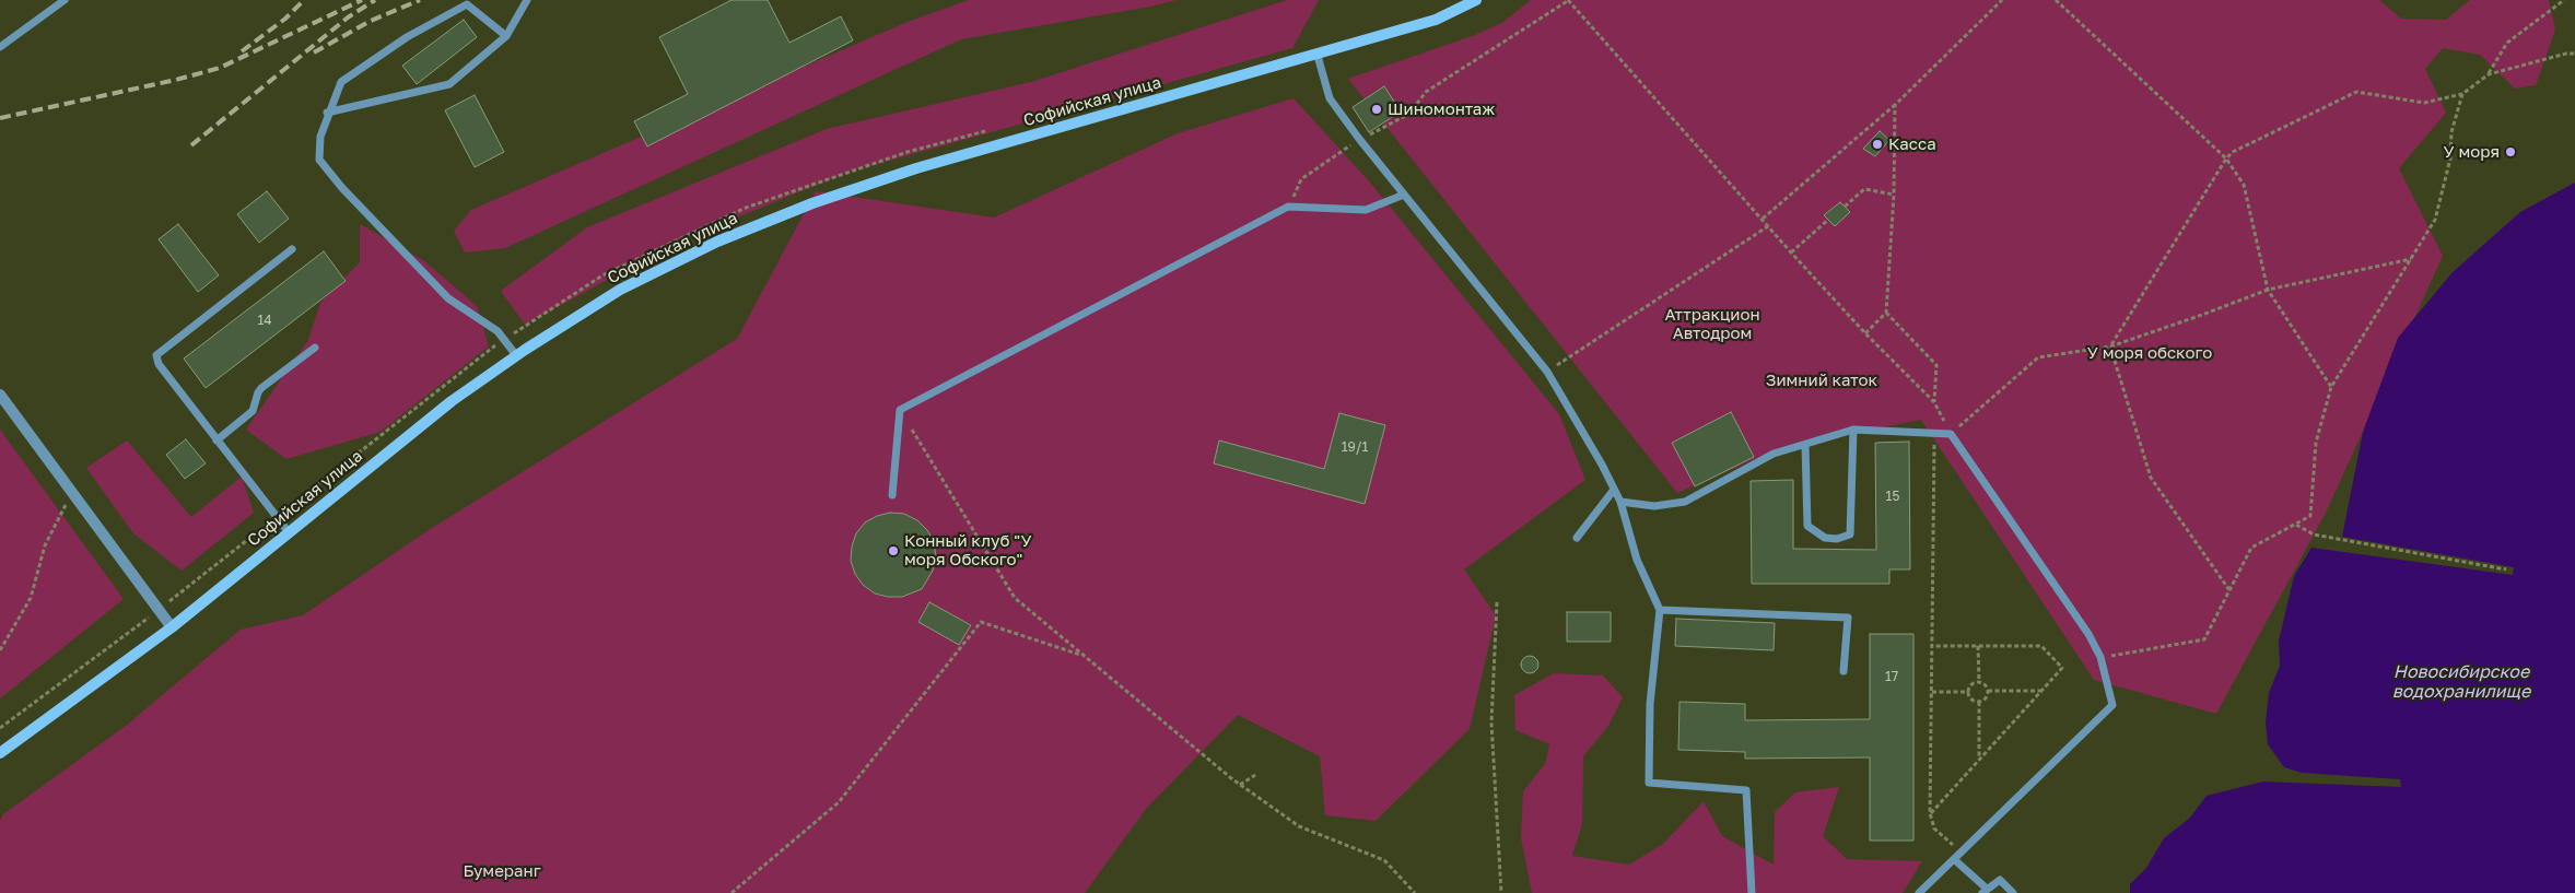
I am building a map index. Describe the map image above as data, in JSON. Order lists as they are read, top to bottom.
{
  "streets": {
    "main road": ["Софийская улица"]
  },
  "water": ["Новосибирское водохранилище"],
  "parks": [
    "Аттракцион Автодром",
    "У моря обского",
    "Зимний каток",
    "Бумеранг"
  ],
  "places": [
    "Шиномонтаж",
    "Касса",
    "У моря",
    "Конный клуб \"У моря Обского\""
  ],
  "house_numbers": [
    "14",
    "19/1",
    "15",
    "17"
  ]
}
